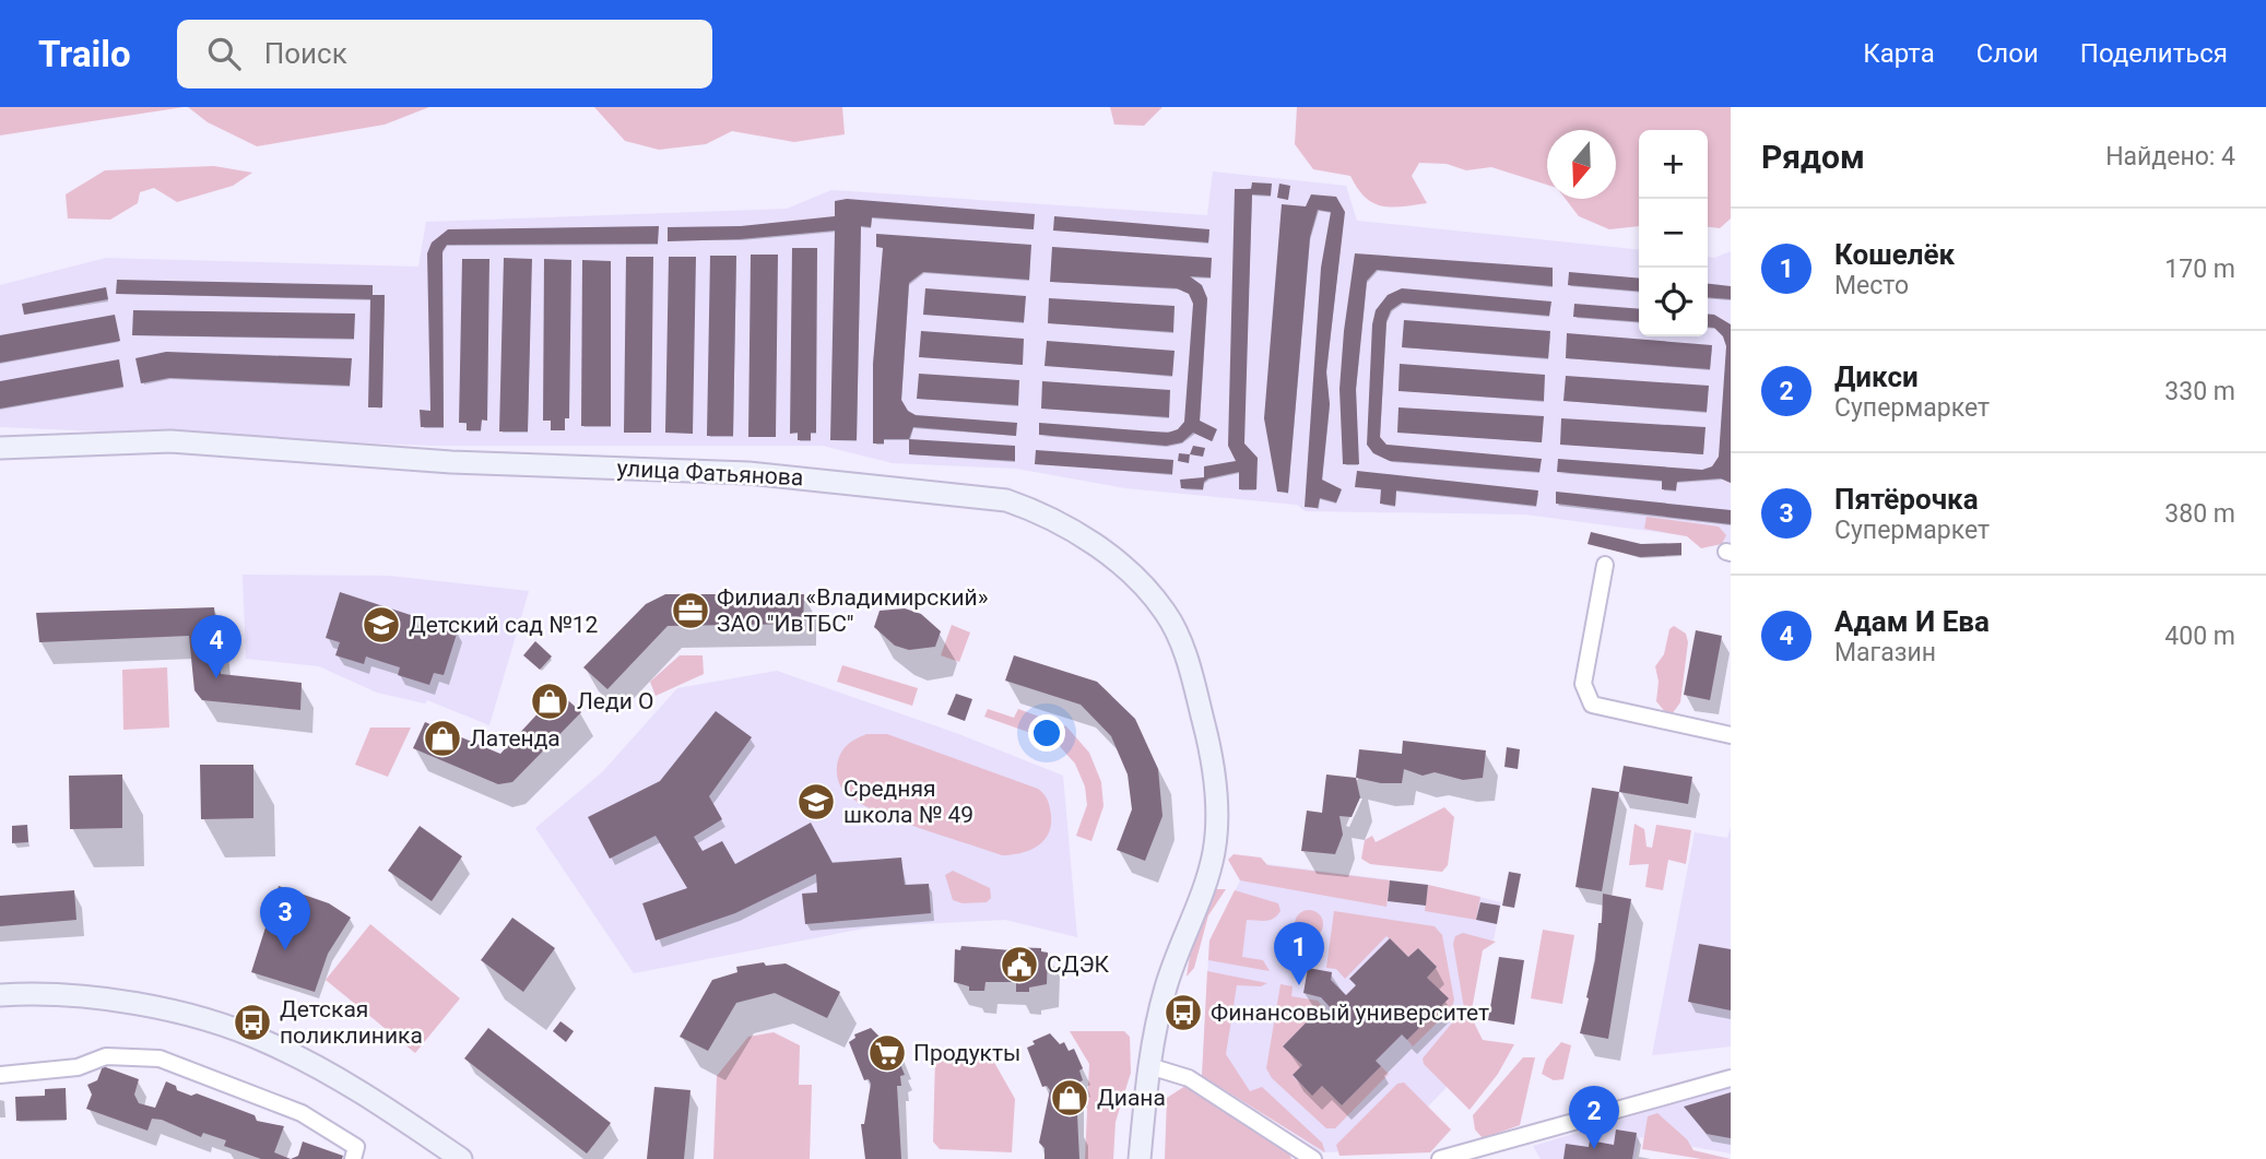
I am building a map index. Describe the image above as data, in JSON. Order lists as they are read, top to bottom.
{
  "streets": {
    "street": ["улица Фатьянова"]
  },
  "places": {
    "office": ["Филиал «Владимирский» ЗАО \"ИвТБС\""],
    "school or university": ["Детский сад №12", "Средняя школа № 49"],
    "shop": ["Леди О", "Латенда", "Диана"],
    "public building": ["СДЭК"],
    "bus stop": ["Финансовый университет", "Детская поликлиника"],
    "supermarket": ["Продукты"]
  },
  "north": "bottom",
  "page": {
    "header": "Trailo",
    "search": "Поиск",
    "nav": ["Карта", "Слои", "Поделиться"],
    "heading": ["Рядом", "Найдено: 4"],
    "map_buttons": ["+", "−"],
    "list": [
      {
        "mark": "1",
        "name": "Кошелёк",
        "note": "Место",
        "value": "170 m"
      },
      {
        "mark": "2",
        "name": "Дикси",
        "note": "Супермаркет",
        "value": "330 m"
      },
      {
        "mark": "3",
        "name": "Пятёрочка",
        "note": "Супермаркет",
        "value": "380 m"
      },
      {
        "mark": "4",
        "name": "Адам И Ева",
        "note": "Магазин",
        "value": "400 m"
      }
    ],
    "pins": [
      "4",
      "3",
      "1",
      "2"
    ]
  }
}
